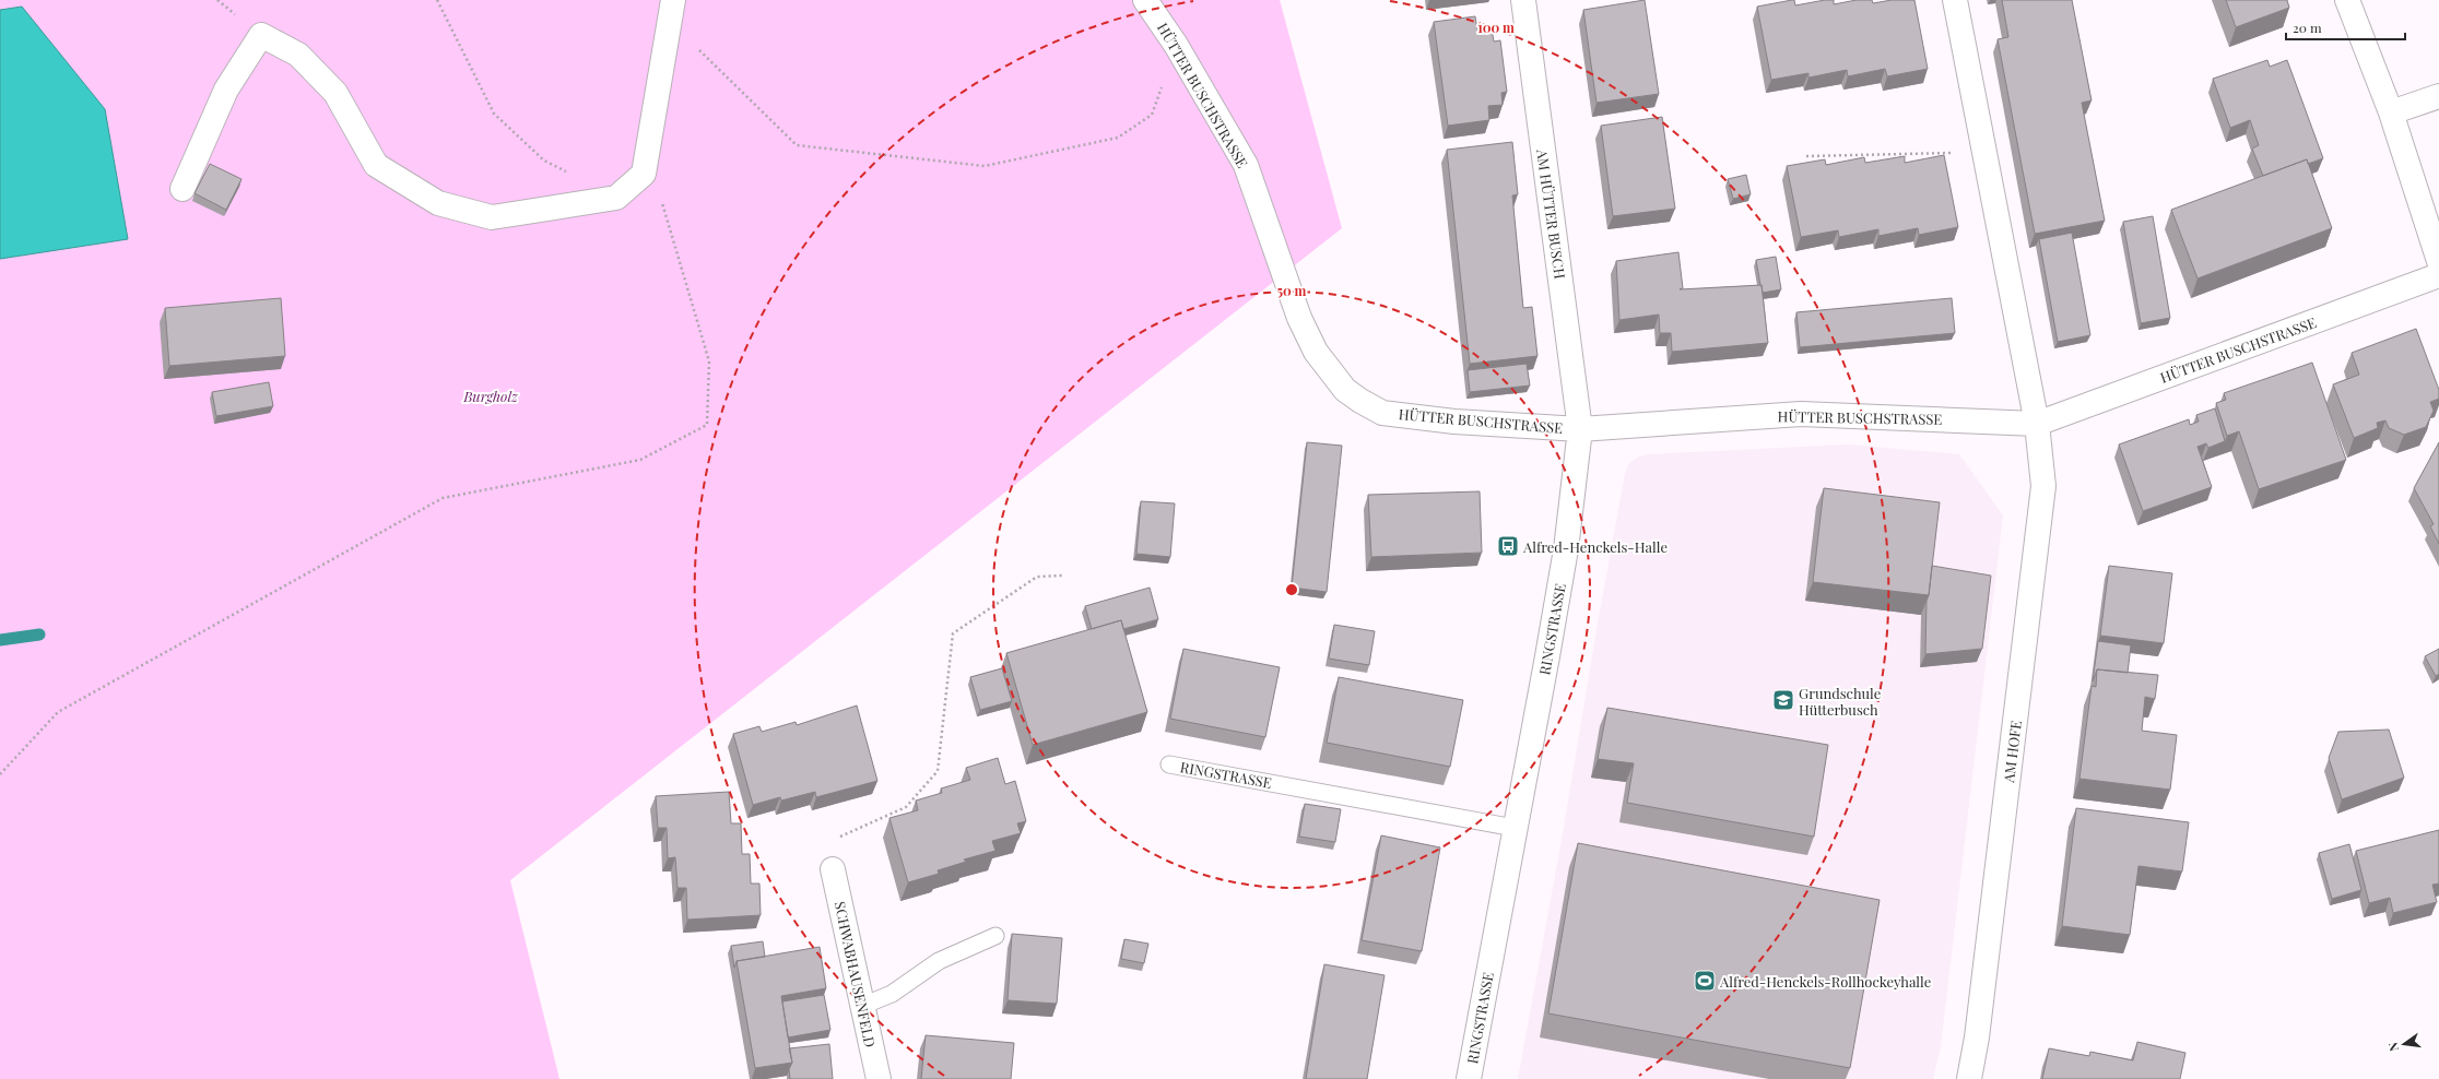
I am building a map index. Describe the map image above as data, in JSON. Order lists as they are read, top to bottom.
{
  "streets": {
    "street": [
      "HÜTTER BUSCHSTRASSE",
      "AM HÜTTER BUSCH",
      "RINGSTRASSE",
      "AM HOFE",
      "SCHWABHAUSENFELD"
    ]
  },
  "crossings": [
    ["HÜTTER BUSCHSTRASSE", "AM HÜTTER BUSCH"],
    ["HÜTTER BUSCHSTRASSE", "RINGSTRASSE"],
    ["HÜTTER BUSCHSTRASSE", "AM HOFE"],
    ["AM HÜTTER BUSCH", "RINGSTRASSE"]
  ],
  "parks": ["Burgholz"],
  "places": {
    "bus stop": ["Alfred-Henckels-Halle"],
    "school or university": ["Grundschule Hütterbusch"],
    "sports": ["Alfred-Henckels-Rollhockeyhalle"]
  },
  "scale_bar": "20 m",
  "north": "left",
  "rings": ["100 m", "50 m"]
}
